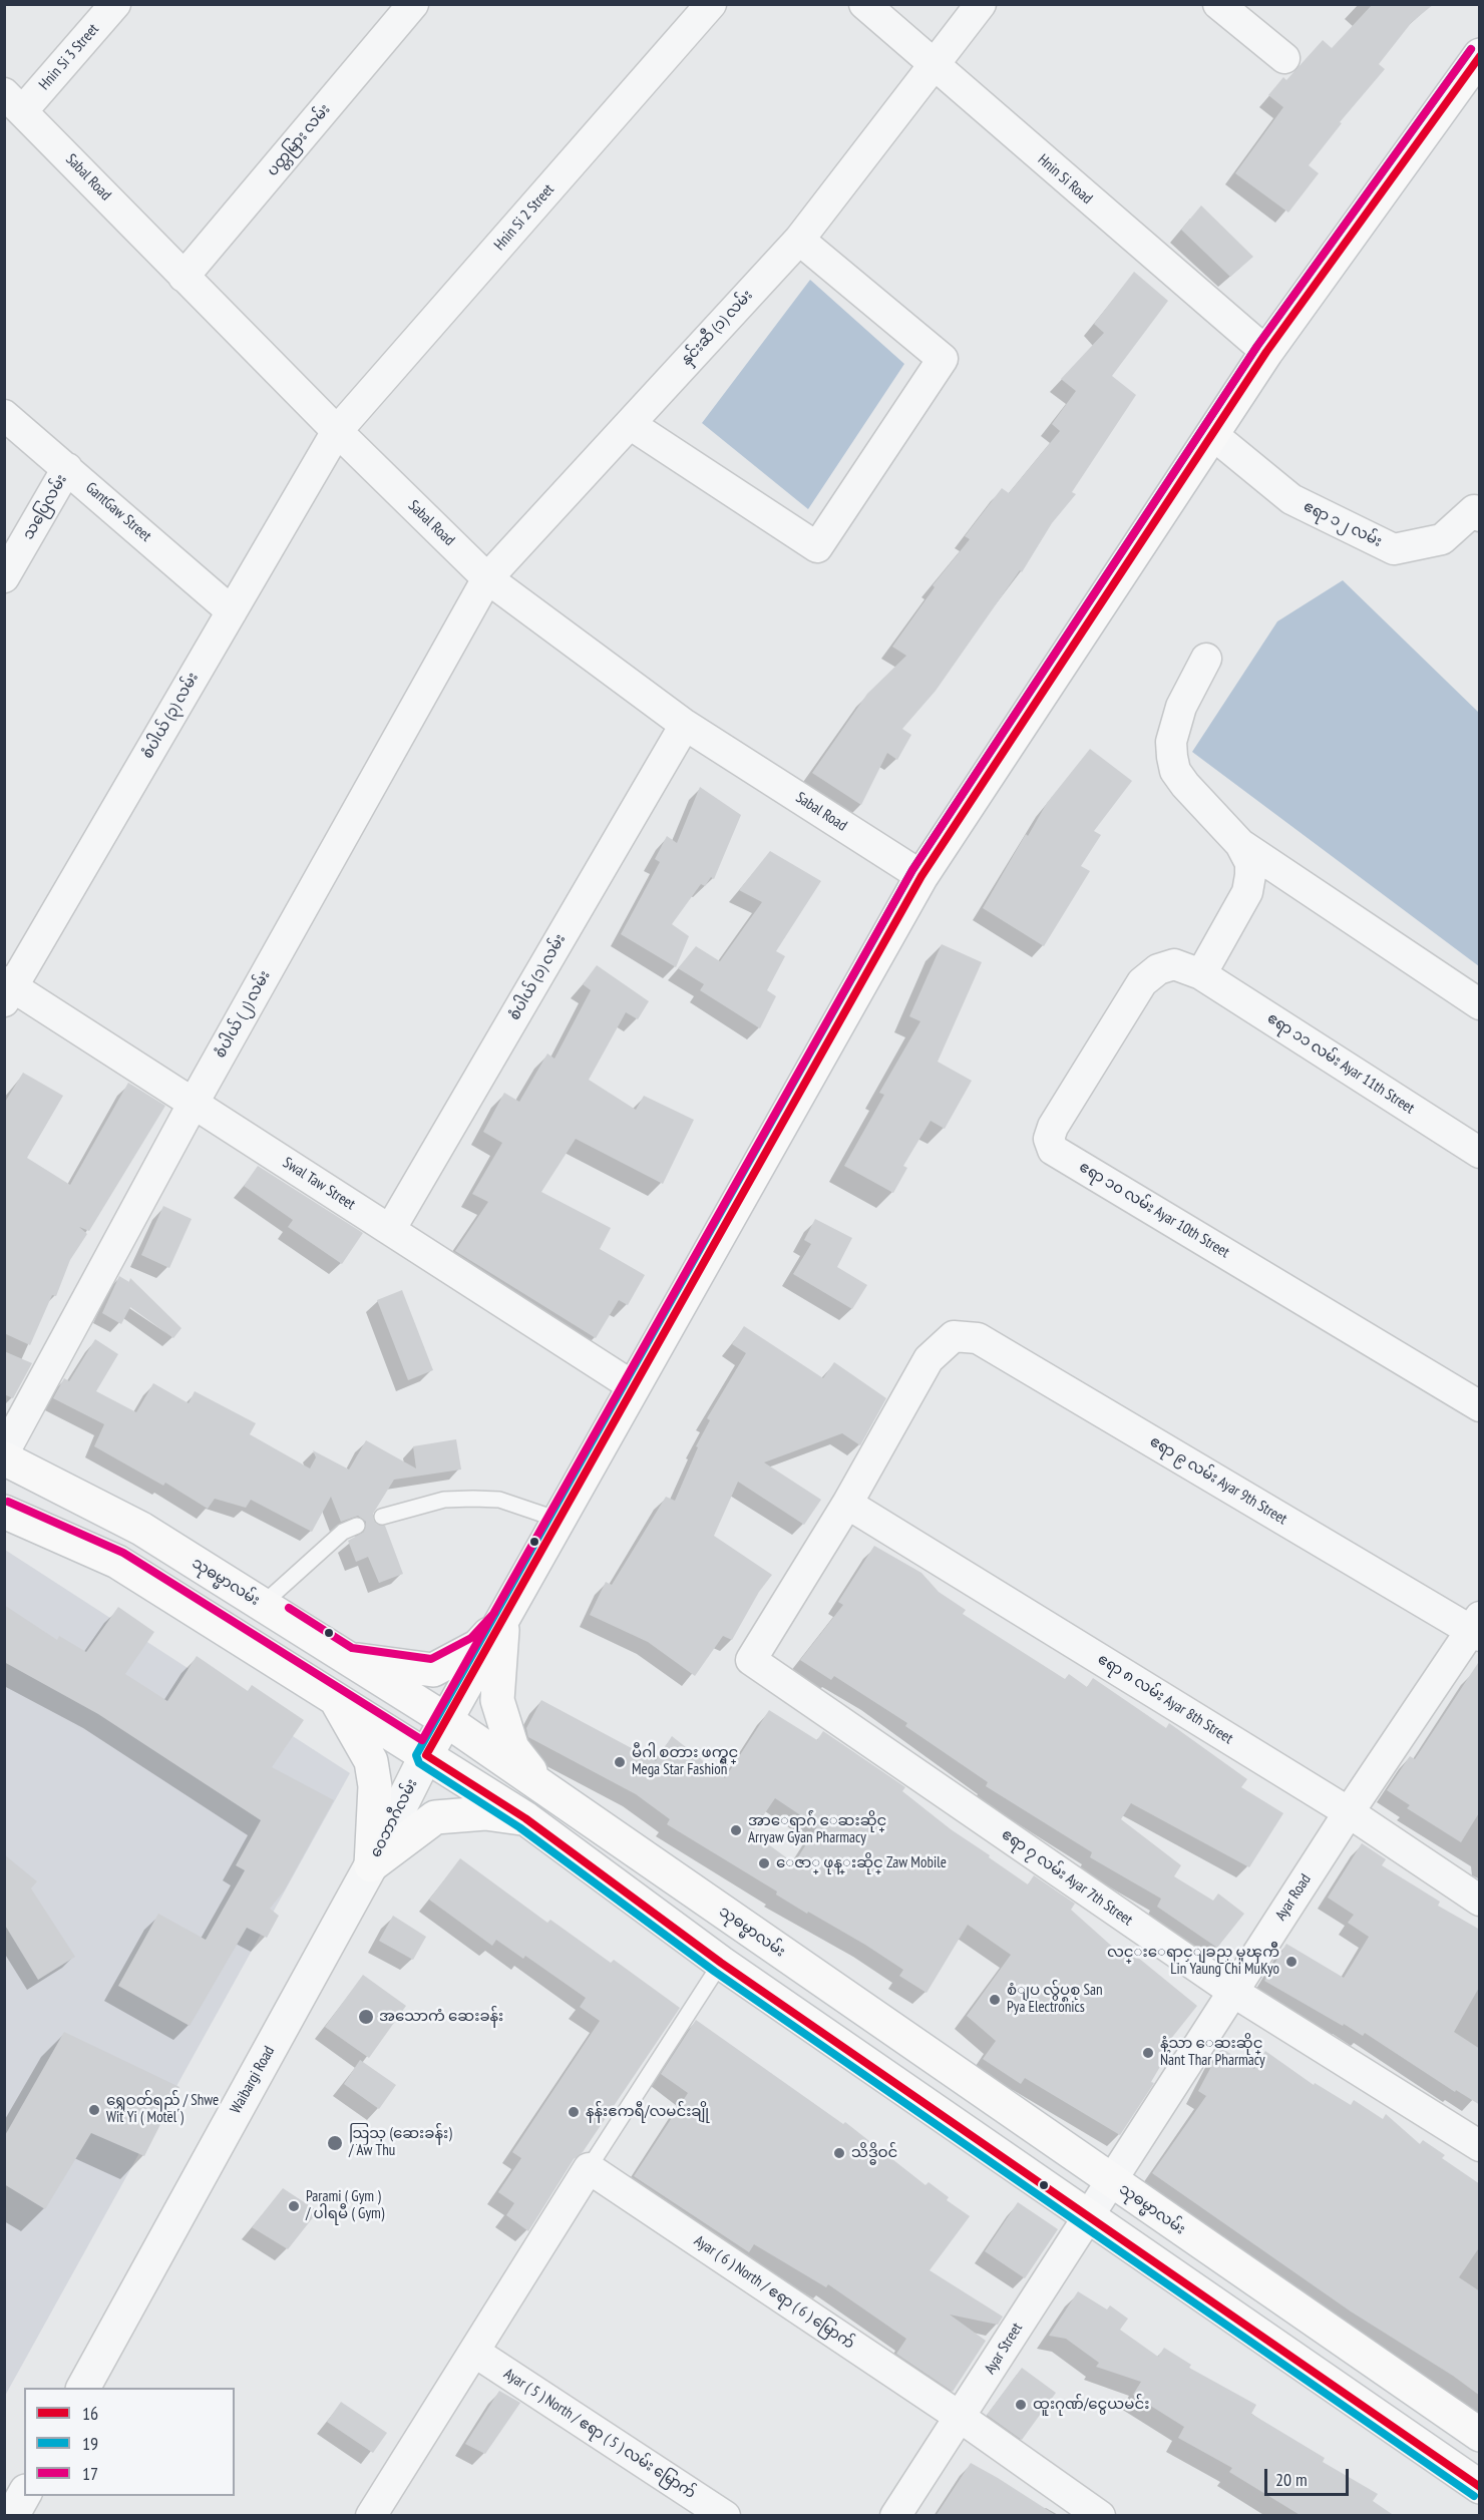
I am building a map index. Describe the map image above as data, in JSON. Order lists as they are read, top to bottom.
{
  "streets": {
    "main road": ["သုဓမ္မာလမ်း", "ဝေဘာဂီလမ်း"],
    "street": [
      "Hnin Si 3 Street",
      "ပတ္တမြား လမ်း",
      "Sabal Road",
      "Hnin Si Road",
      "Hnin Si 2 Street",
      "နှင်းဆီ (၁) လမ်း",
      "သပြေလမ်း",
      "GantGaw Street",
      "ဧရာ ၁၂ လမ်း",
      "စံပါယ် (၃) လမ်း",
      "စံပါယ် (၁) လမ်း",
      "စံပါယ် (၂) လမ်း",
      "ဧရာ ၁၁ လမ်း Ayar 11th Street",
      "Swal Taw Street",
      "ဧရာ ၁၀ လမ်း Ayar 10th Street",
      "ဧရာ ၉ လမ်း Ayar 9th Street",
      "ဧရာ ၈ လမ်း Ayar 8th Street",
      "ဧရာ ၇ လမ်း Ayar 7th Street",
      "Ayar Road",
      "Waibargi Road",
      "Ayar ( 6 ) North / ဧရာ ( 6 ) မြောက်",
      "Ayar Street",
      "Ayar ( 5 ) North / ဧရာ ( 5 ) လမ်း မြောက်"
    ]
  },
  "crossings": [
    ["Hnin Si 3 Street", "Sabal Road"],
    ["ပတ္တမြား လမ်း", "Sabal Road"],
    ["Sabal Road", "Hnin Si 2 Street"],
    ["Sabal Road", "နှင်းဆီ (၁) လမ်း"],
    ["Sabal Road", "စံပါယ် (၃) လမ်း"],
    ["Sabal Road", "စံပါယ် (၁) လမ်း"],
    ["Sabal Road", "စံပါယ် (၂) လမ်း"],
    ["Sabal Road", "ဝေဘာဂီလမ်း"],
    ["Hnin Si Road", "နှင်းဆီ (၁) လမ်း"],
    ["Hnin Si Road", "ဝေဘာဂီလမ်း"],
    ["Hnin Si 2 Street", "စံပါယ် (၃) လမ်း"],
    ["နှင်းဆီ (၁) လမ်း", "စံပါယ် (၂) လမ်း"],
    ["သပြေလမ်း", "GantGaw Street"],
    ["GantGaw Street", "စံပါယ် (၃) လမ်း"],
    ["ဧရာ ၁၂ လမ်း", "ဝေဘာဂီလမ်း"],
    ["စံပါယ် (၃) လမ်း", "Swal Taw Street"],
    ["စံပါယ် (၁) လမ်း", "Swal Taw Street"],
    ["စံပါယ် (၂) လမ်း", "Swal Taw Street"],
    ["ဧရာ ၁၁ လမ်း Ayar 11th Street", "ဧရာ ၁၀ လမ်း Ayar 10th Street"],
    ["Swal Taw Street", "ဝေဘာဂီလမ်း"],
    ["ဧရာ ၉ လမ်း Ayar 9th Street", "ဧရာ ၈ လမ်း Ayar 8th Street"],
    ["ဧရာ ၉ လမ်း Ayar 9th Street", "ဧရာ ၇ လမ်း Ayar 7th Street"],
    ["ဧရာ ၉ လမ်း Ayar 9th Street", "Ayar Road"],
    ["သုဓမ္မာလမ်း", "ဝေဘာဂီလမ်း"],
    ["သုဓမ္မာလမ်း", "Ayar Road"],
    ["သုဓမ္မာလမ်း", "Ayar Street"],
    ["ဧရာ ၈ လမ်း Ayar 8th Street", "ဧရာ ၇ လမ်း Ayar 7th Street"],
    ["ဧရာ ၈ လမ်း Ayar 8th Street", "Ayar Road"],
    ["ဝေဘာဂီလမ်း", "Waibargi Road"],
    ["ဧရာ ၇ လမ်း Ayar 7th Street", "Ayar Road"],
    ["Ayar Road", "Ayar Street"],
    ["Ayar ( 6 ) North / ဧရာ ( 6 ) မြောက်", "Ayar Street"]
  ],
  "places": [
    "မီဂါ စတား ဖက္ရွင္ Mega Star Fashion",
    "အာေရာဂ်ံ ေဆးဆိုင္ Arryaw Gyan Pharmacy",
    "ေဇာ္ ဖုန္းဆိုင္ Zaw Mobile",
    "လင္းေရာင္ျခည္ မူၾကိဳ Lin Yaung Chi MuKyo",
    "စံျပ လ်ွပ္စစ္ San Pya Electronics",
    "အသောကံ ဆေးခန်း",
    "နံ့သာ ေဆးဆိုင္ Nant Thar Pharmacy",
    "ရွှေဝတ်ရည် / Shwe Wit Yi ( Motel )",
    "နန်းဧကရီ/လမင်းချို",
    "သြသု (ဆေးခန်း) / Aw Thu",
    "သိဒ္ဓိဝင်",
    "Parami ( Gym ) / ပါရမီ ( Gym)",
    "ထူးဂုဏ်/ငွေယမင်း"
  ],
  "lines": ["transit line 19", "transit line 17", "transit line 16"],
  "legend": ["16", "19", "17"],
  "scale_bar": "20 m"
}
